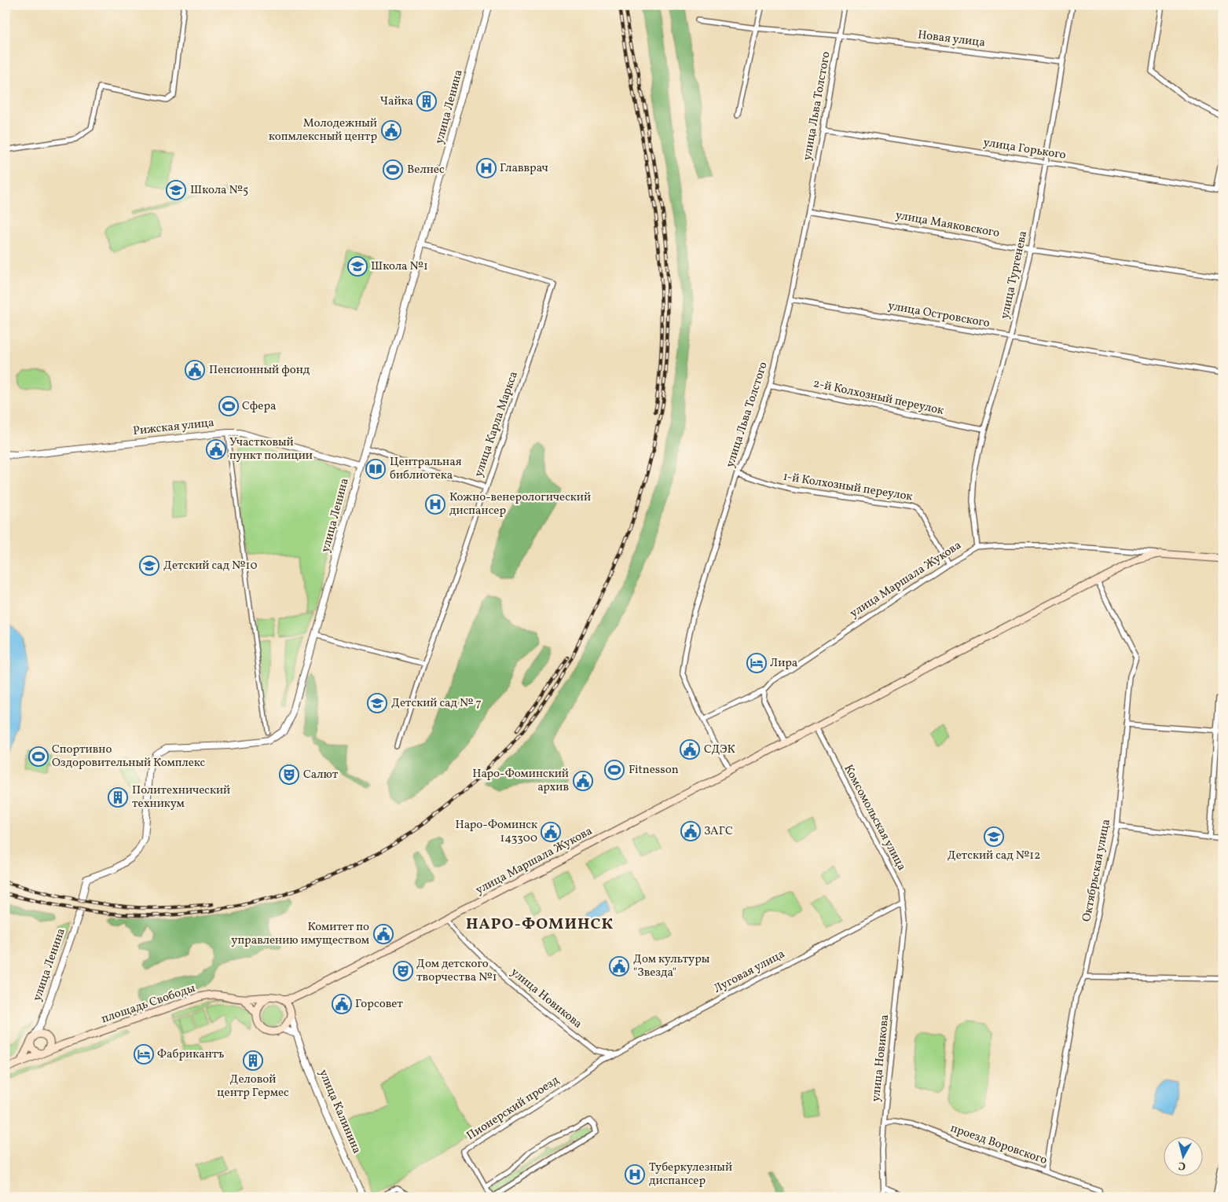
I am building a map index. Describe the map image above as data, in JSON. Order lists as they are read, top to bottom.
{
  "streets": {
    "main road": ["улица Маршала Жукова", "площадь Свободы"],
    "street": [
      "Новая улица",
      "улица Льва Толстого",
      "улица Ленина",
      "улица Горького",
      "улица Маяковского",
      "улица Тургенева",
      "улица Островского",
      "2-й Колхозный переулок",
      "улица Карла Маркса",
      "Рижская улица",
      "1-й Колхозный переулок",
      "Комсомольская улица",
      "Октябрьская улица",
      "Луговая улица",
      "улица Новикова",
      "Пионерский проезд",
      "улица Калинина",
      "проезд Воровского"
    ]
  },
  "crossings": [
    ["Новая улица", "улица Льва Толстого"],
    ["Новая улица", "улица Тургенева"],
    ["улица Льва Толстого", "улица Горького"],
    ["улица Льва Толстого", "улица Маяковского"],
    ["улица Льва Толстого", "улица Островского"],
    ["улица Льва Толстого", "2-й Колхозный переулок"],
    ["улица Льва Толстого", "1-й Колхозный переулок"],
    ["улица Льва Толстого", "улица Маршала Жукова"],
    ["улица Ленина", "улица Карла Маркса"],
    ["улица Ленина", "Рижская улица"],
    ["улица Ленина", "площадь Свободы"],
    ["улица Горького", "улица Тургенева"],
    ["улица Маяковского", "улица Тургенева"],
    ["улица Тургенева", "улица Островского"],
    ["улица Тургенева", "2-й Колхозный переулок"],
    ["улица Тургенева", "улица Маршала Жукова"],
    ["1-й Колхозный переулок", "улица Маршала Жукова"],
    ["улица Маршала Жукова", "Комсомольская улица"],
    ["улица Маршала Жукова", "Октябрьская улица"],
    ["улица Маршала Жукова", "улица Новикова"],
    ["улица Маршала Жукова", "площадь Свободы"],
    ["улица Маршала Жукова", "улица Калинина"],
    ["Комсомольская улица", "Луговая улица"],
    ["Комсомольская улица", "улица Новикова"],
    ["Октябрьская улица", "проезд Воровского"],
    ["Луговая улица", "улица Новикова"],
    ["Луговая улица", "Пионерский проезд"],
    ["улица Новикова", "проезд Воровского"],
    ["площадь Свободы", "улица Калинина"]
  ],
  "districts": ["НАРО-ФОМИНСК"],
  "places": {
    "building": ["Чайка", "Политехнический техникум", "Деловой центр Гермес"],
    "public building": [
      "Молодежный копмлексный центр",
      "Пенсионный фонд",
      "Участковый пункт полиции",
      "СДЭК",
      "Наро-Фоминский архив",
      "ЗАГС",
      "Наро-Фоминск 143300",
      "Комитет по управлению имуществом",
      "Дом культуры \"Звезда\"",
      "Горсовет"
    ],
    "hospital": ["Главврач", "Кожно-венерологический диспансер", "Туберкулезный диспансер"],
    "sports": [
      "Велнес",
      "Сфера",
      "Спортивно Оздоровительный Комплекс",
      "Fitnesson"
    ],
    "school or university": [
      "Школа №5",
      "Школа №1",
      "Детский сад №10",
      "Детский сад № 7",
      "Детский сад №12"
    ],
    "library": ["Центральная библиотека"],
    "hotel": ["Лира", "Фабрикантъ"],
    "theatre": ["Салют", "Дом детского творчества №1"]
  },
  "north": "bottom"
}
